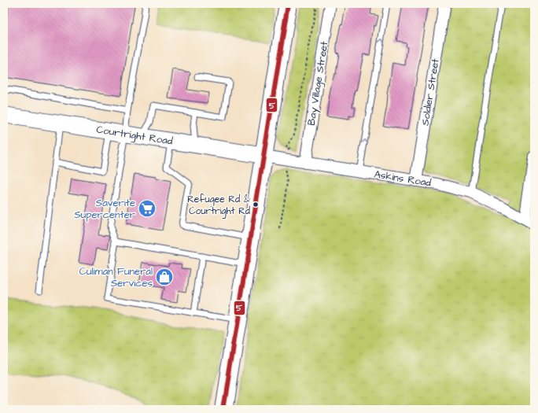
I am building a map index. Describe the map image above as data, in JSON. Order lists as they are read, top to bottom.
{
  "streets": {
    "street": [
      "Bay Village Street",
      "Soldier Street",
      "Courtright Road",
      "Askins Road"
    ]
  },
  "crossings": [
    ["Bay Village Street", "Askins Road"],
    ["Soldier Street", "Askins Road"],
    ["Courtright Road", "Askins Road"]
  ],
  "places": {
    "other": ["Refugee Rd & Courtright Rd"],
    "supermarket": ["Saverite Supercenter"],
    "shop": ["Culiman Funeral Services"]
  },
  "lines": ["transit line 5"]
}
